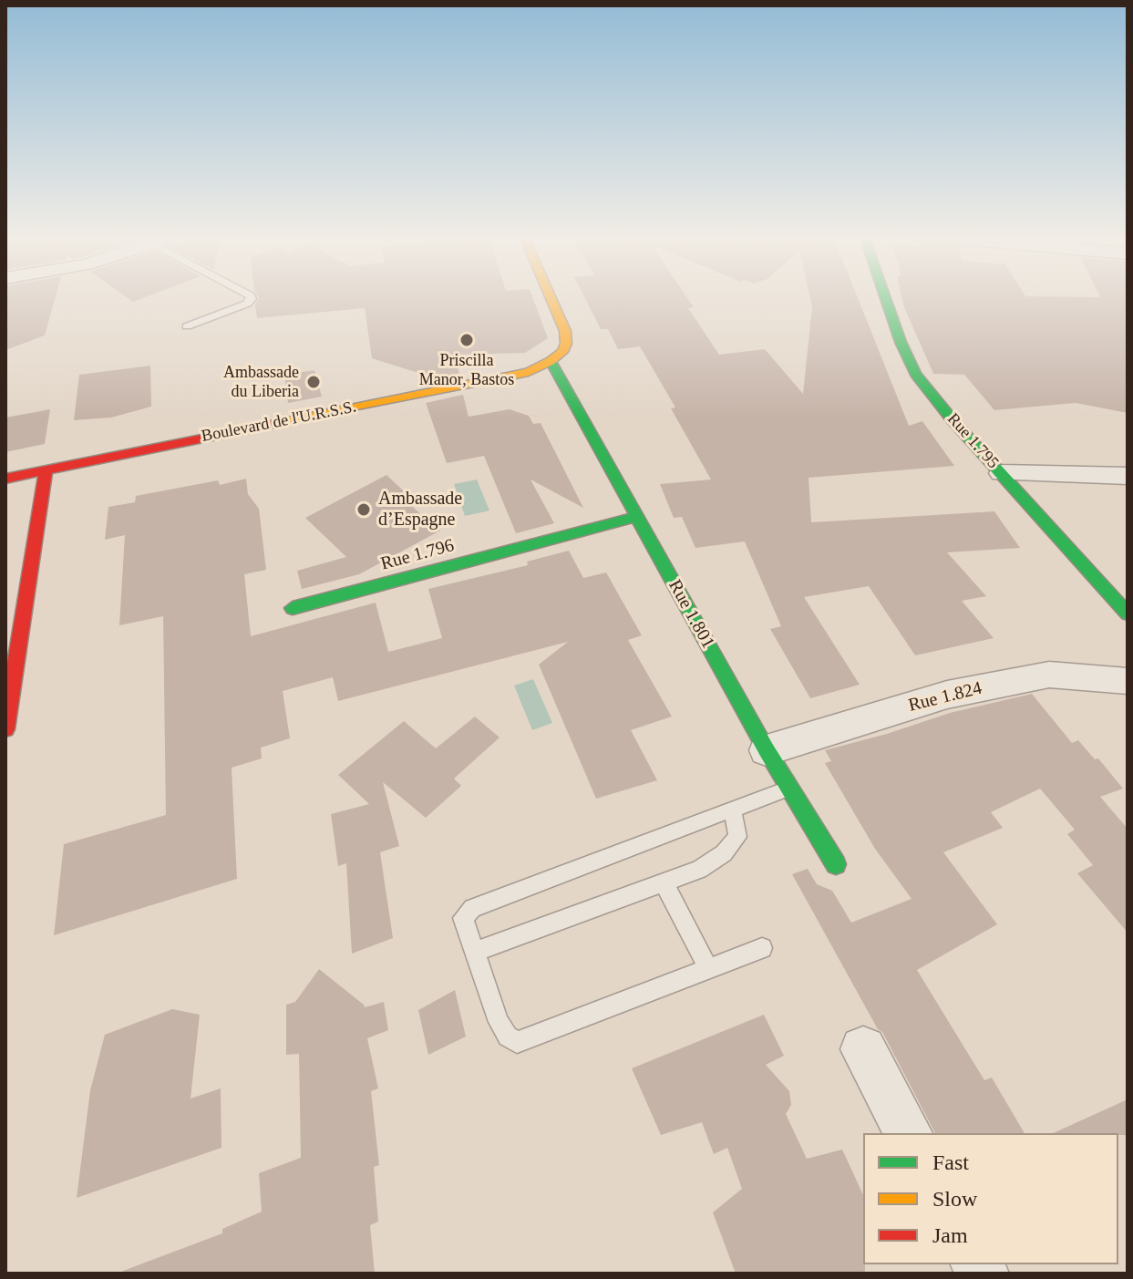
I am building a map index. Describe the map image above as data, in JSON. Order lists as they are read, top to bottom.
{
  "streets": {
    "street": [
      "Boulevard de l'U.R.S.S.",
      "Rue 1.795",
      "Rue 1.796",
      "Rue 1.801",
      "Rue 1.824"
    ]
  },
  "crossings": [
    ["Boulevard de l'U.R.S.S.", "Rue 1.801"],
    ["Rue 1.796", "Rue 1.801"],
    ["Rue 1.801", "Rue 1.824"]
  ],
  "places": ["Priscilla Manor, Bastos", "Ambassade du Liberia", "Ambassade d’Espagne"],
  "legend": ["Fast", "Slow", "Jam"]
}
